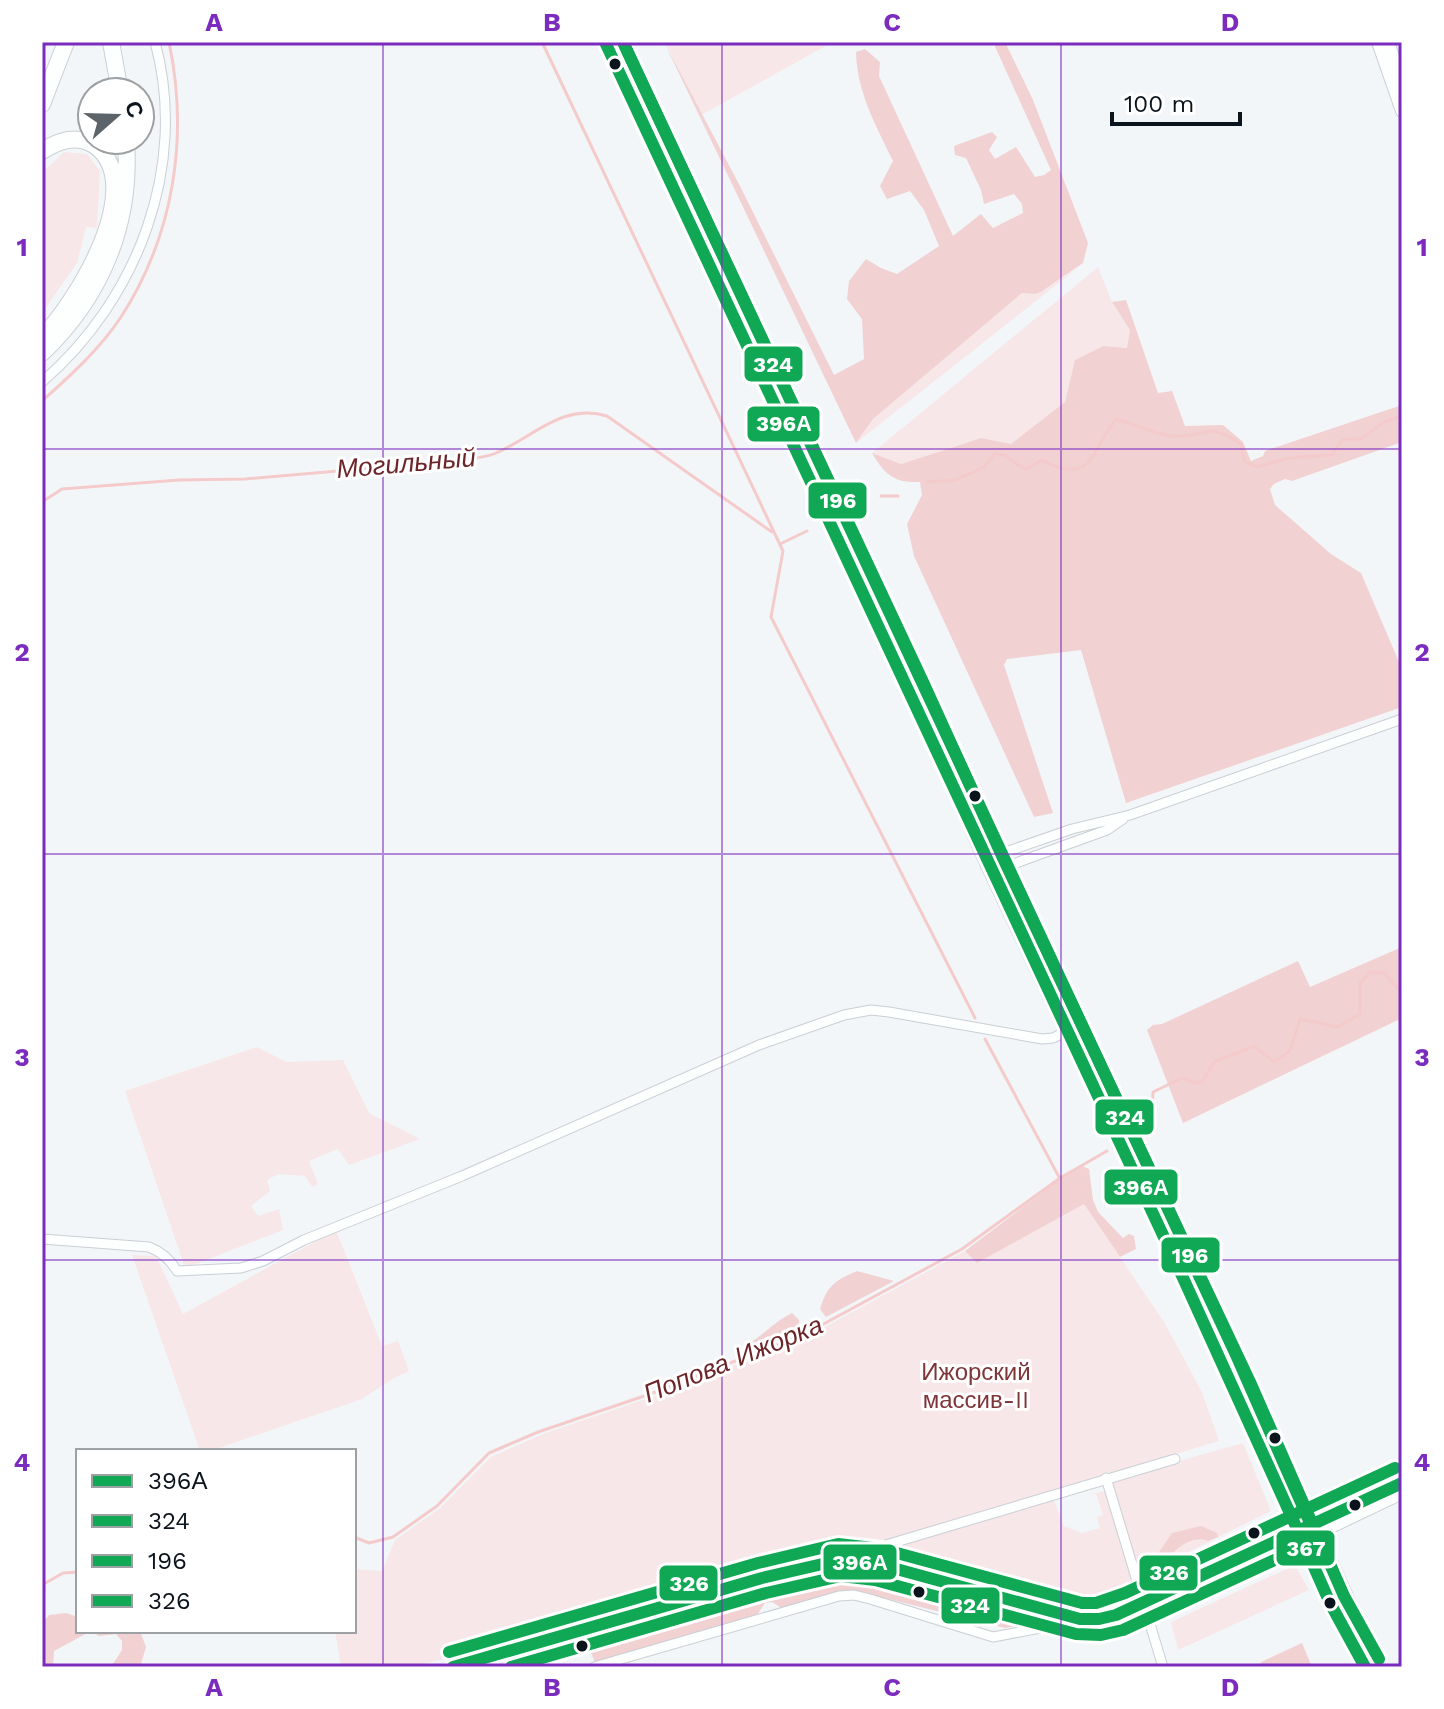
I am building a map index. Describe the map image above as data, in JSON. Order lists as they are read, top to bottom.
{
  "water": ["Могильный", "Попова Ижорка"],
  "parks": ["Ижорский массив-II"],
  "lines": [
    "transit line 396А",
    "transit line 324",
    "transit line 196",
    "transit line 326",
    "transit line 367"
  ],
  "legend": [
    "396А",
    "324",
    "196",
    "326"
  ],
  "scale_bar": "100 m",
  "north": "right",
  "grid": {
    "columns": [
      "A",
      "B",
      "C",
      "D"
    ],
    "rows": [
      "1",
      "2",
      "3",
      "4"
    ]
  }
}
